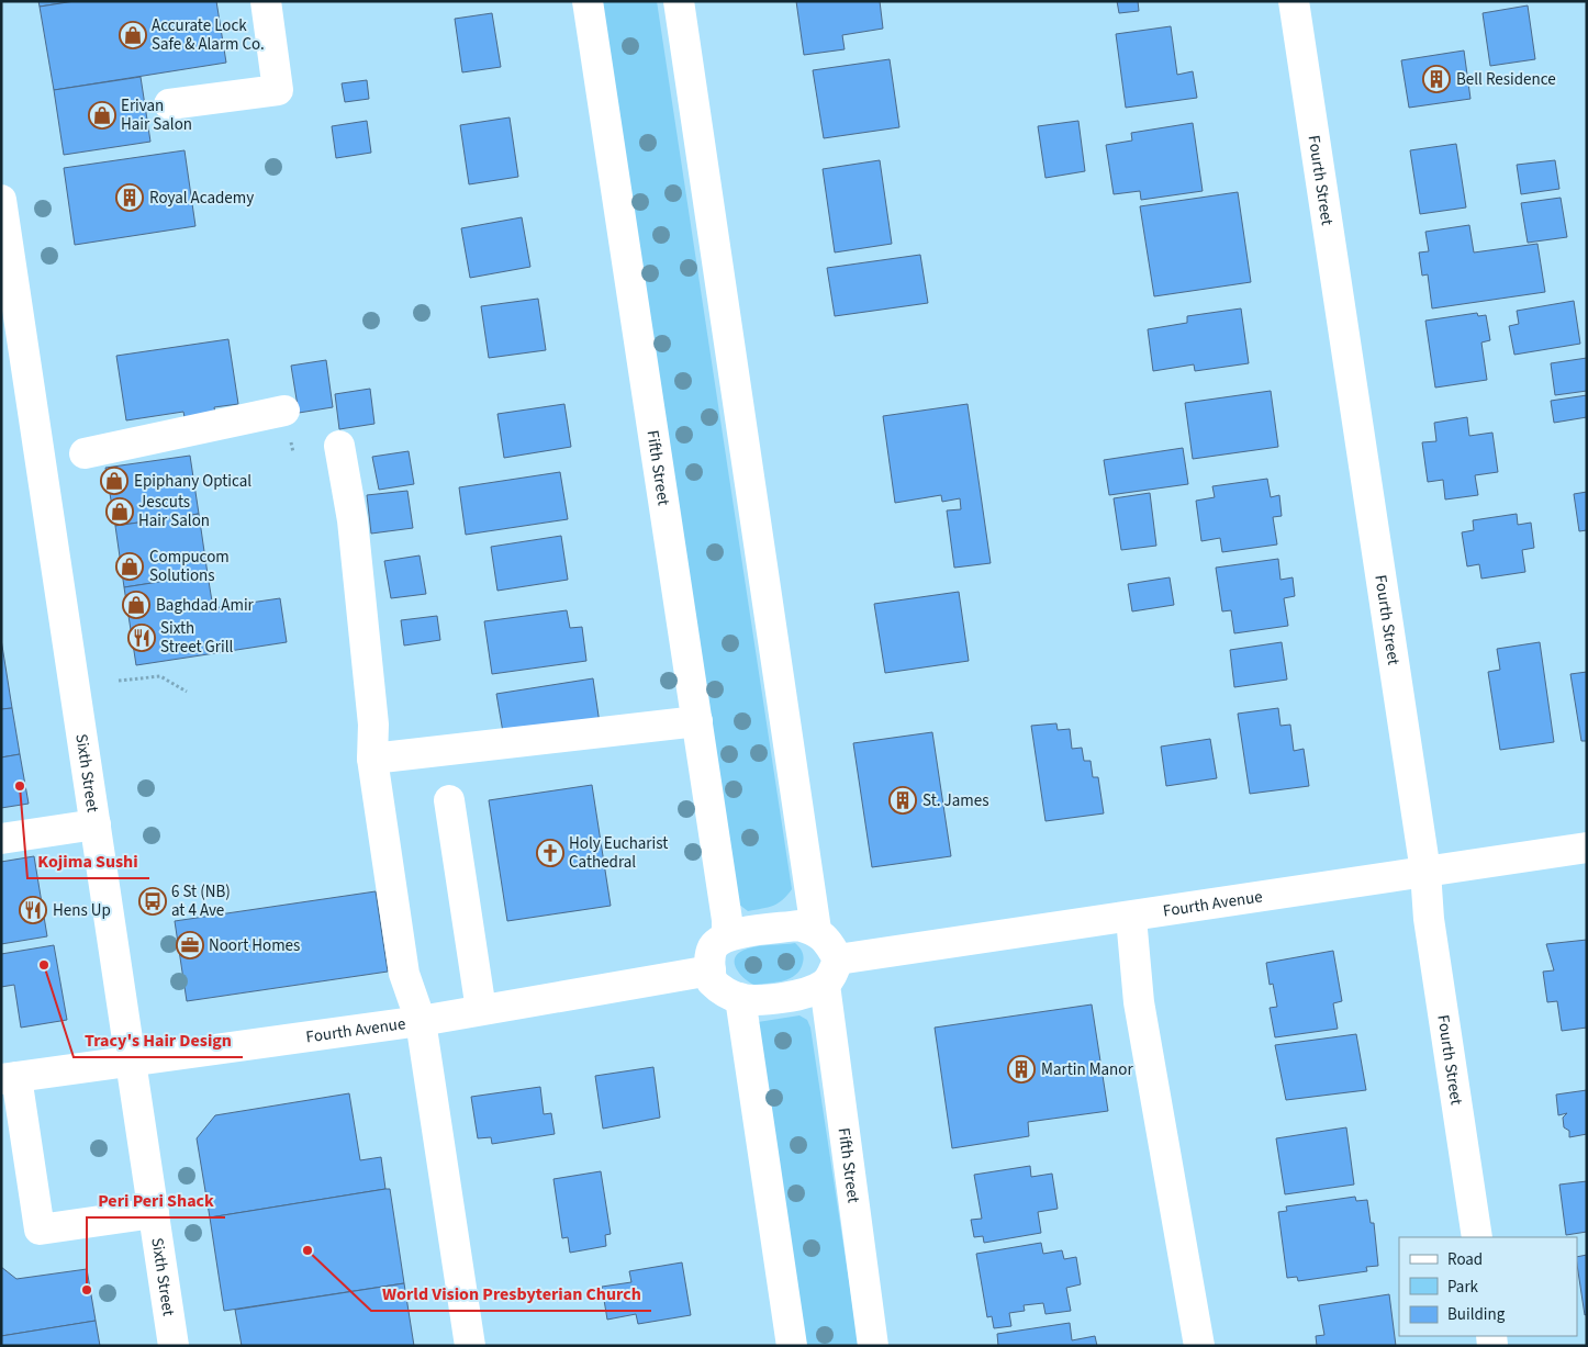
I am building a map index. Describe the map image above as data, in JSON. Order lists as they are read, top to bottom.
{
  "streets": {
    "street": [
      "Fourth Street",
      "Fifth Street",
      "Sixth Street",
      "Fourth Avenue"
    ]
  },
  "crossings": [
    ["Fourth Street", "Fourth Avenue"],
    ["Fifth Street", "Fourth Avenue"],
    ["Sixth Street", "Fourth Avenue"]
  ],
  "places": {
    "shop": [
      "Accurate Lock Safe & Alarm Co.",
      "Erivan Hair Salon",
      "Epiphany Optical",
      "Jescuts Hair Salon",
      "Compucom Solutions",
      "Baghdad Amir"
    ],
    "building": [
      "Bell Residence",
      "Royal Academy",
      "St. James",
      "Martin Manor"
    ],
    "restaurant": ["Sixth Street Grill", "Hens Up"],
    "other": [
      "Kojima Sushi",
      "Tracy's Hair Design",
      "World Vision Presbyterian Church",
      "Peri Peri Shack"
    ],
    "church": ["Holy Eucharist Cathedral"],
    "bus stop": ["6 St (NB) at 4 Ave"],
    "office": ["Noort Homes"]
  },
  "legend": ["Road", "Park", "Building"]
}
